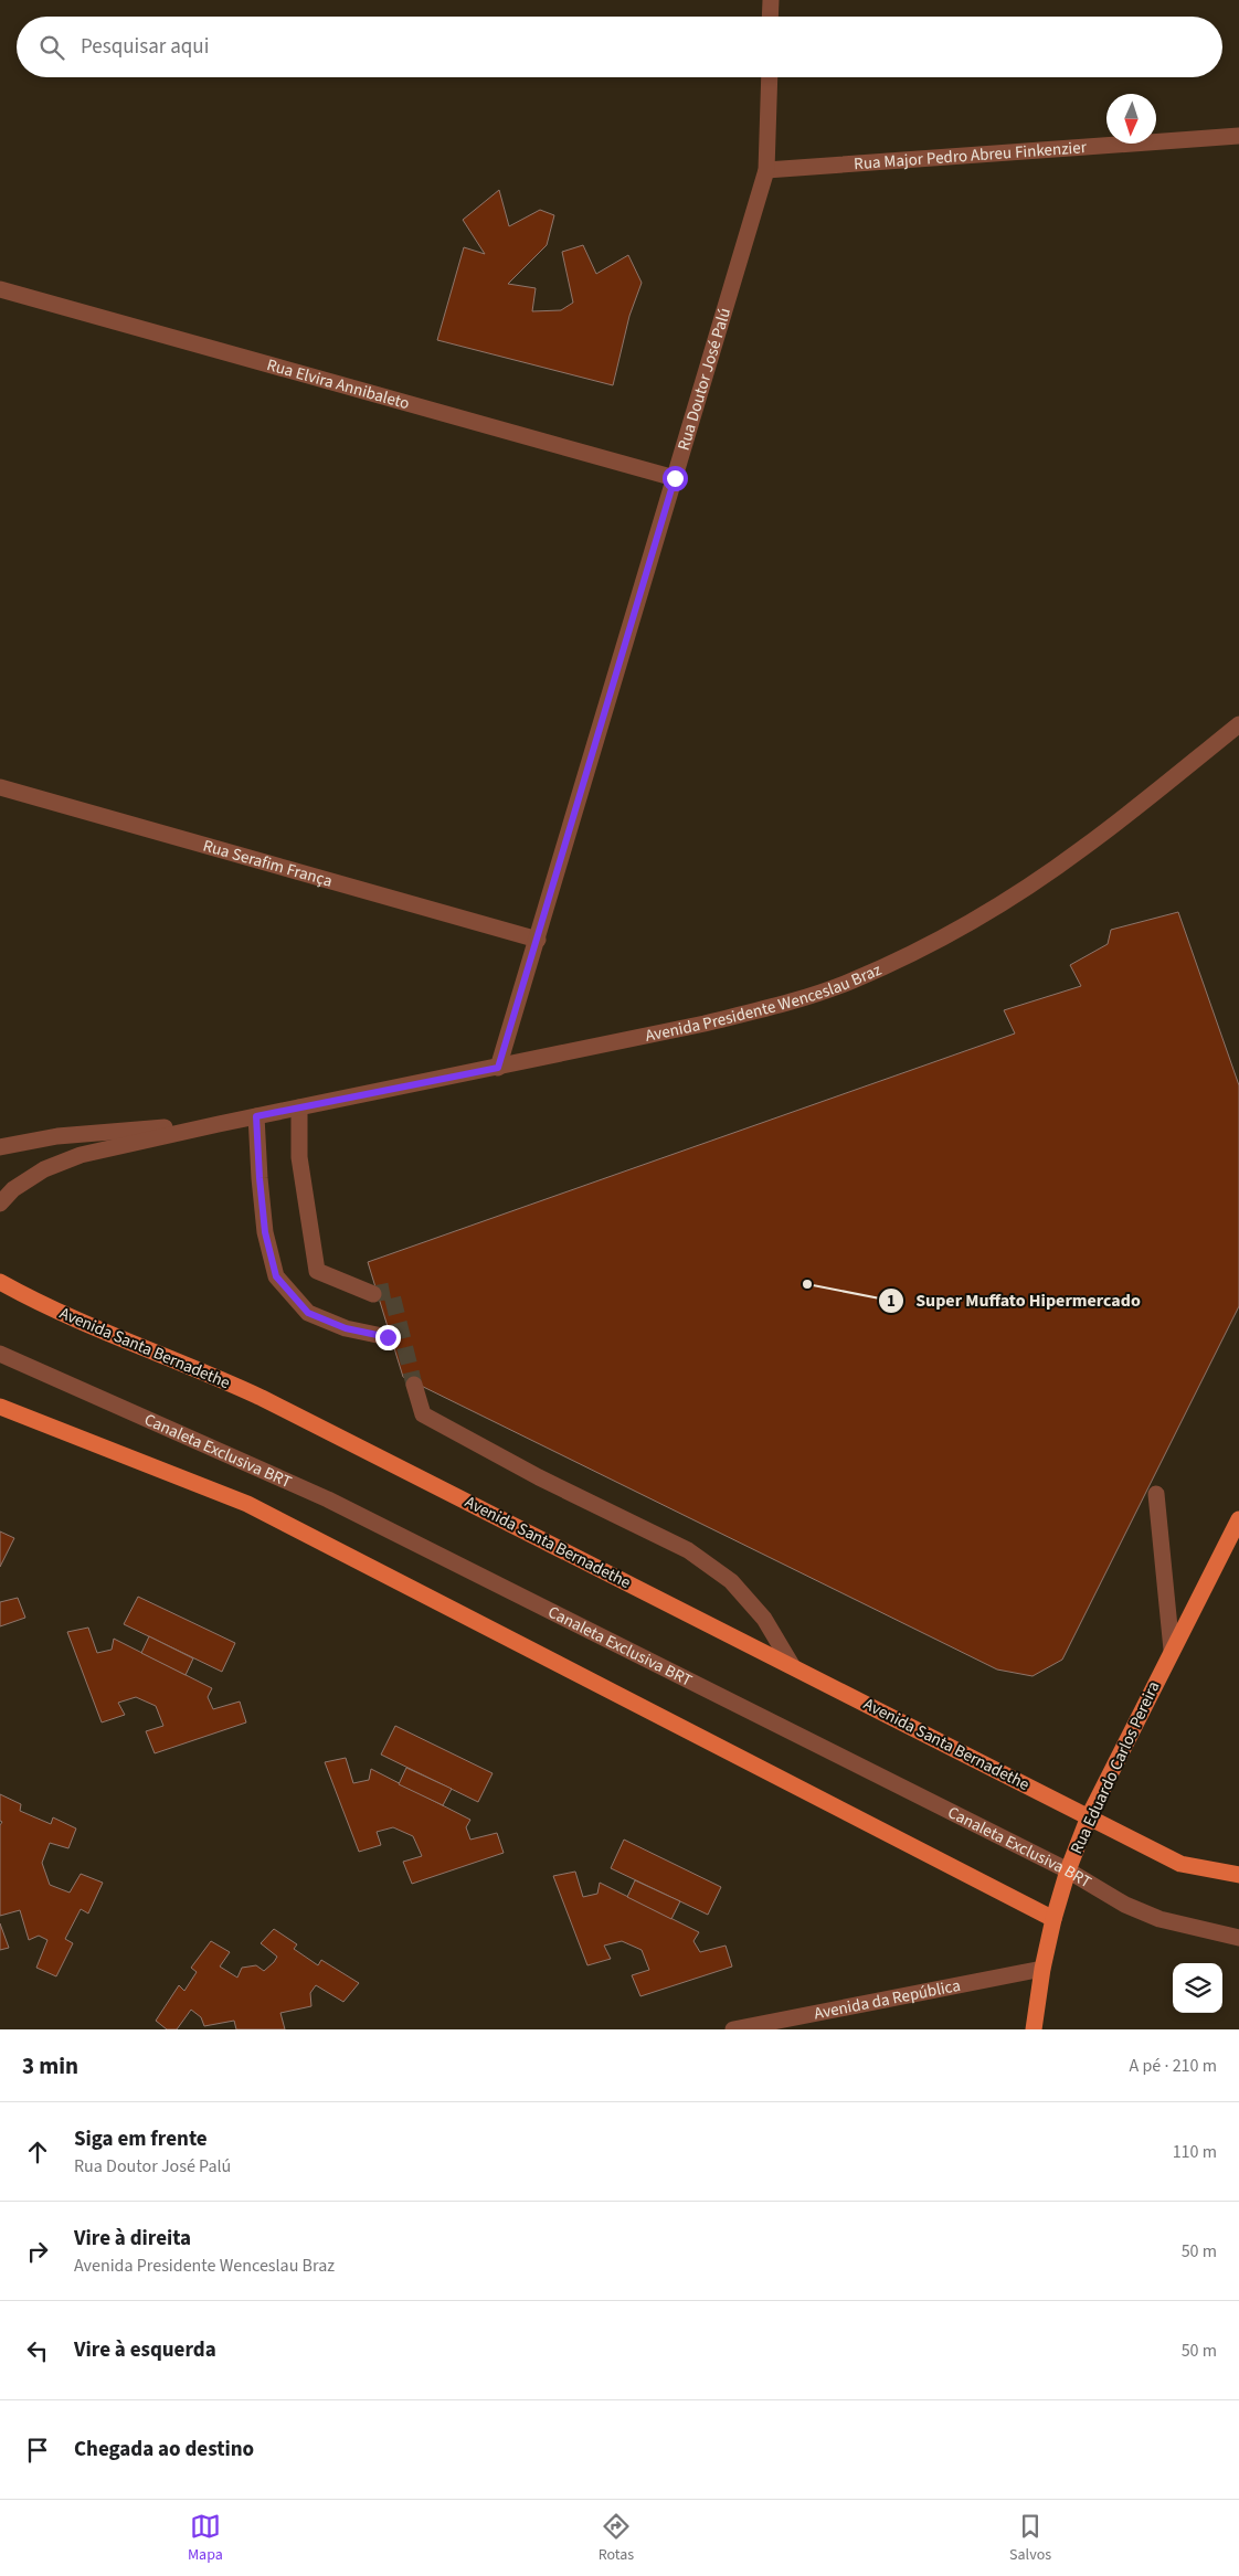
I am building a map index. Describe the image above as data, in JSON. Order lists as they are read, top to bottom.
{
  "streets": {
    "main road": ["Avenida Santa Bernadethe", "Rua Eduardo Carlos Pereira"],
    "street": [
      "Rua Major Pedro Abreu Finkenzier",
      "Rua Doutor José Palú",
      "Rua Elvira Annibaleto",
      "Rua Serafim França",
      "Avenida Presidente Wenceslau Braz",
      "Canaleta Exclusiva BRT",
      "Avenida da República"
    ]
  },
  "crossings": [
    ["Rua Major Pedro Abreu Finkenzier", "Rua Doutor José Palú"],
    ["Rua Doutor José Palú", "Rua Elvira Annibaleto"],
    ["Rua Doutor José Palú", "Rua Serafim França"],
    ["Rua Doutor José Palú", "Avenida Presidente Wenceslau Braz"],
    ["Avenida Santa Bernadethe", "Rua Eduardo Carlos Pereira"],
    ["Canaleta Exclusiva BRT", "Rua Eduardo Carlos Pereira"],
    ["Rua Eduardo Carlos Pereira", "Avenida da República"]
  ],
  "places": ["Super Muffato Hipermercado"],
  "north": "bottom",
  "page": {
    "search": "Pesquisar aqui",
    "heading": ["3 min", "A pé · 210 m"],
    "list": [
      ["Siga em frente", "Rua Doutor José Palú", "110 m"],
      ["Vire à direita", "Avenida Presidente Wenceslau Braz", "50 m"],
      ["Vire à esquerda", "50 m"],
      "Chegada ao destino"
    ],
    "nav": ["Mapa", "Rotas", "Salvos"]
  }
}
